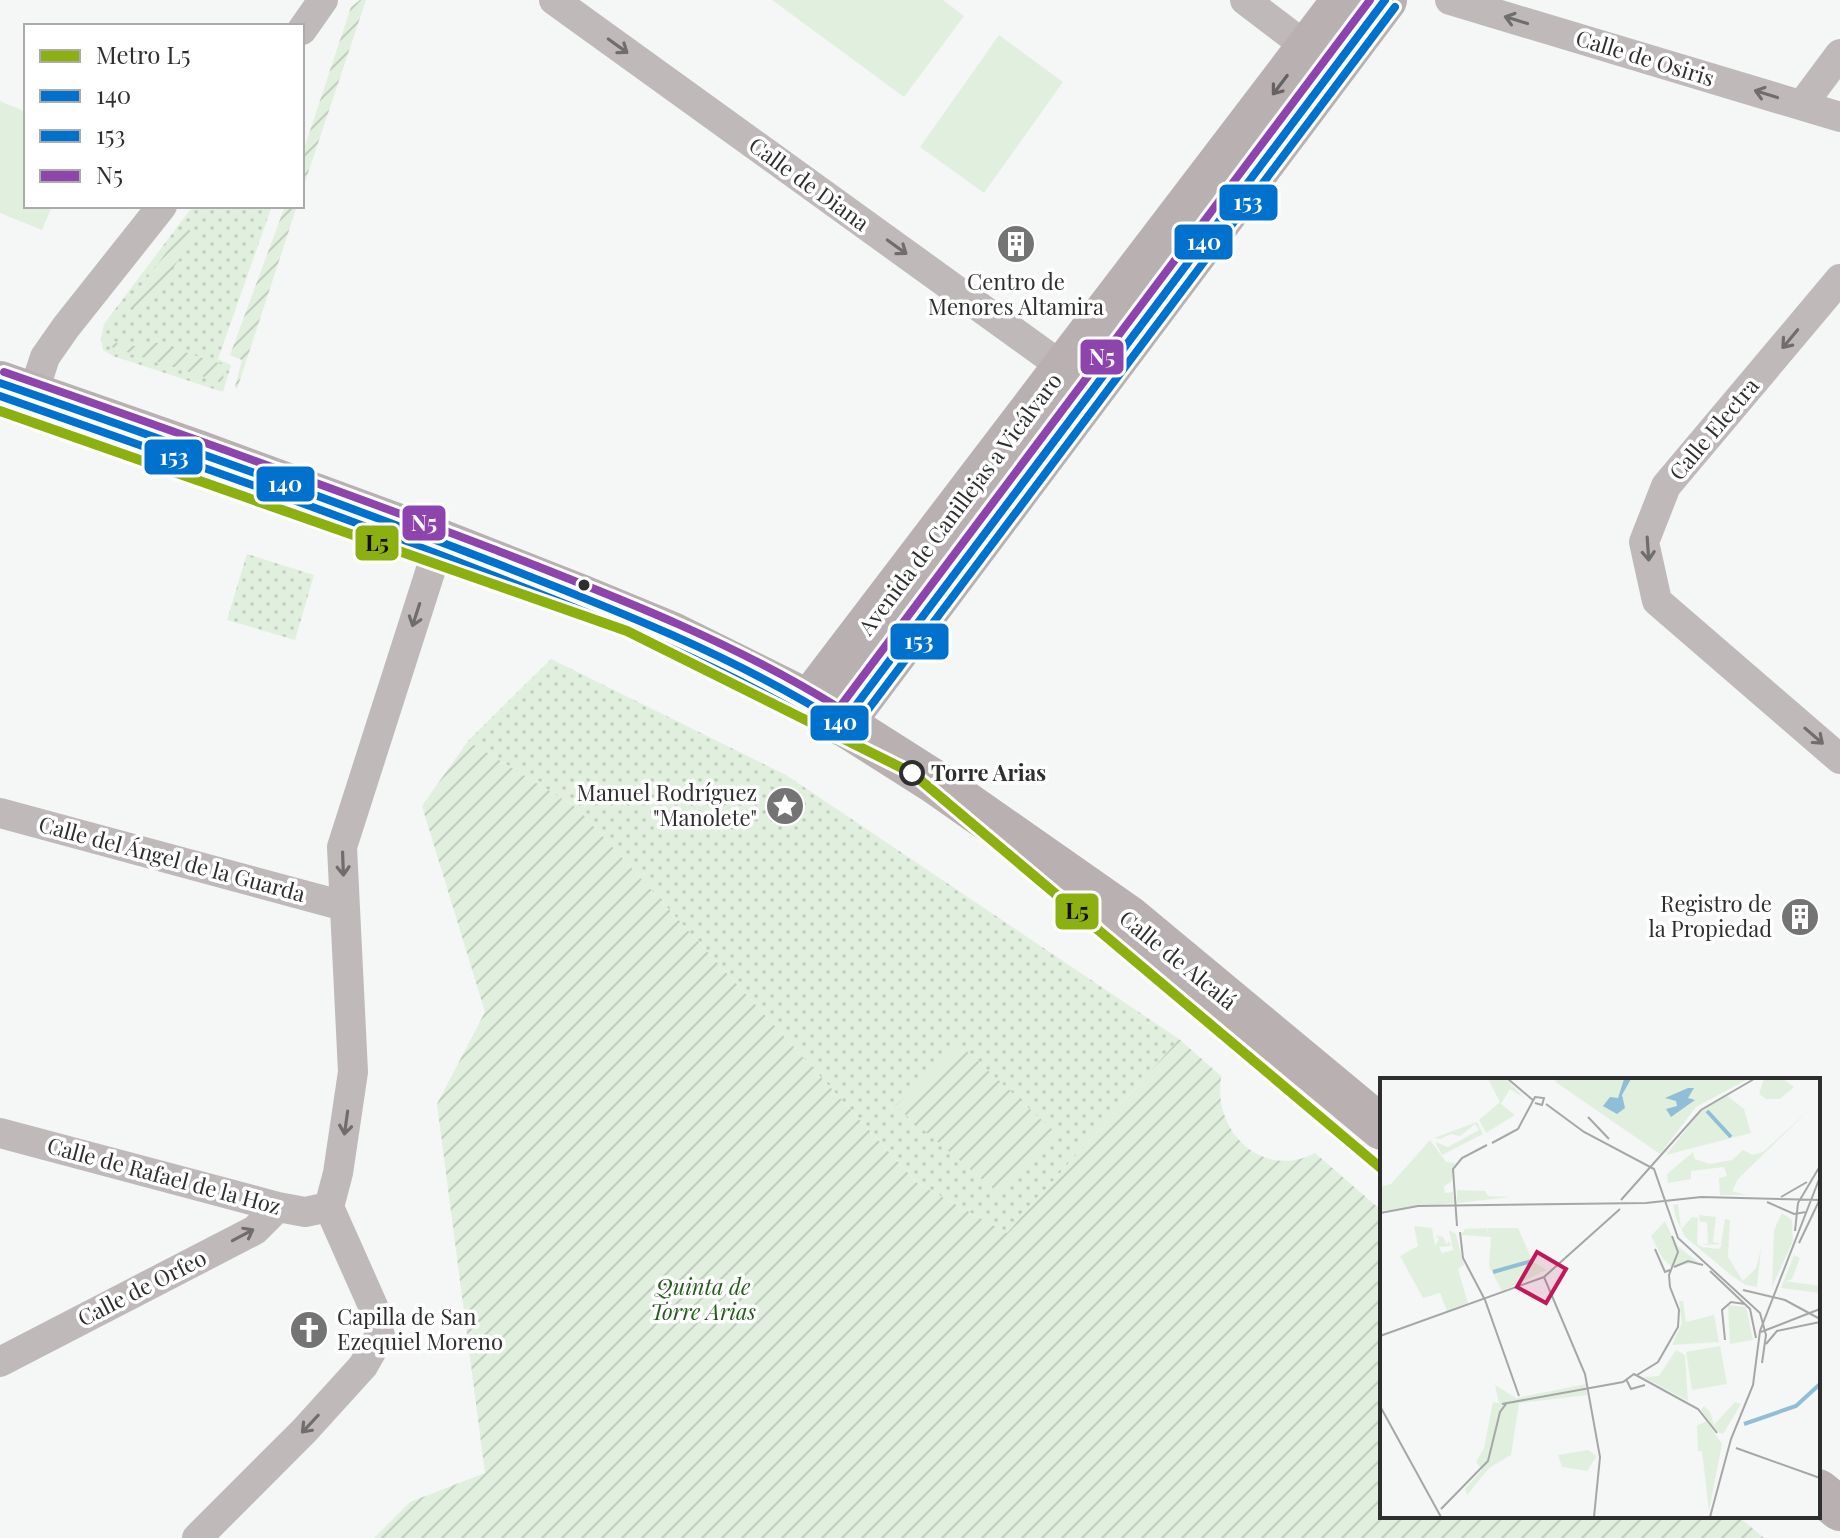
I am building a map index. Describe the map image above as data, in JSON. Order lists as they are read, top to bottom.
{
  "streets": {
    "main road": ["Avenida de Canillejas a Vicálvaro", "Calle de Alcalá"],
    "street": [
      "Calle de Osiris",
      "Calle de Diana",
      "Calle Electra",
      "Calle del Ángel de la Guarda",
      "Calle de Rafael de la Hoz",
      "Calle de Orfeo"
    ]
  },
  "crossings": [
    ["Calle de Diana", "Avenida de Canillejas a Vicálvaro"],
    ["Avenida de Canillejas a Vicálvaro", "Calle de Alcalá"],
    ["Calle de Rafael de la Hoz", "Calle de Orfeo"]
  ],
  "one_way": ["Calle de Osiris", "Calle de Diana", "Calle de Orfeo"],
  "parks": ["Quinta de Torre Arias"],
  "places": {
    "building": ["Centro de Menores Altamira", "Registro de la Propiedad"],
    "other": ["Torre Arias"],
    "place": ["Manuel Rodríguez \"Manolete\""],
    "church": ["Capilla de San Ezequiel Moreno"]
  },
  "lines": [
    "transit line 140",
    "transit line N5",
    "transit line 153",
    "metro line L5"
  ],
  "legend": [
    "Metro L5",
    "140",
    "153",
    "N5"
  ]
}
